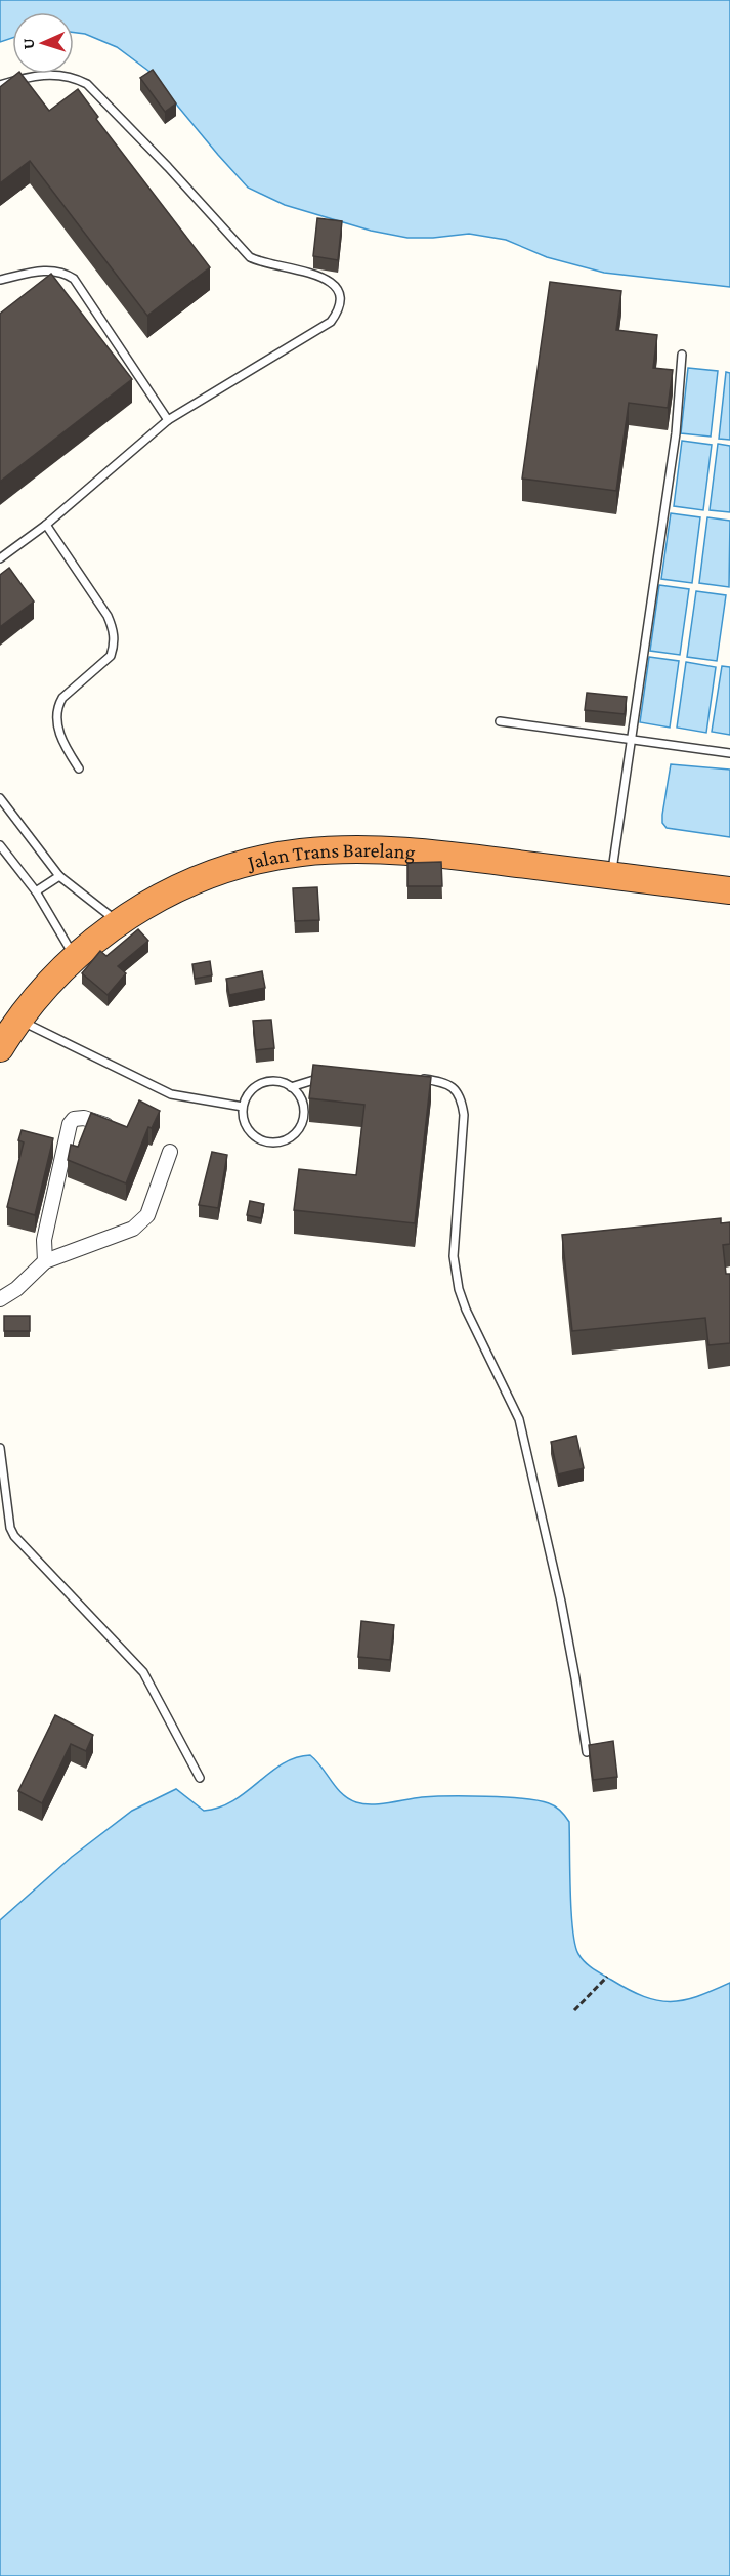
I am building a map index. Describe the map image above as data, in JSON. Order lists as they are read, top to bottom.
{
  "streets": {
    "highway": ["Jalan Trans Barelang"]
  },
  "north": "left"
}
